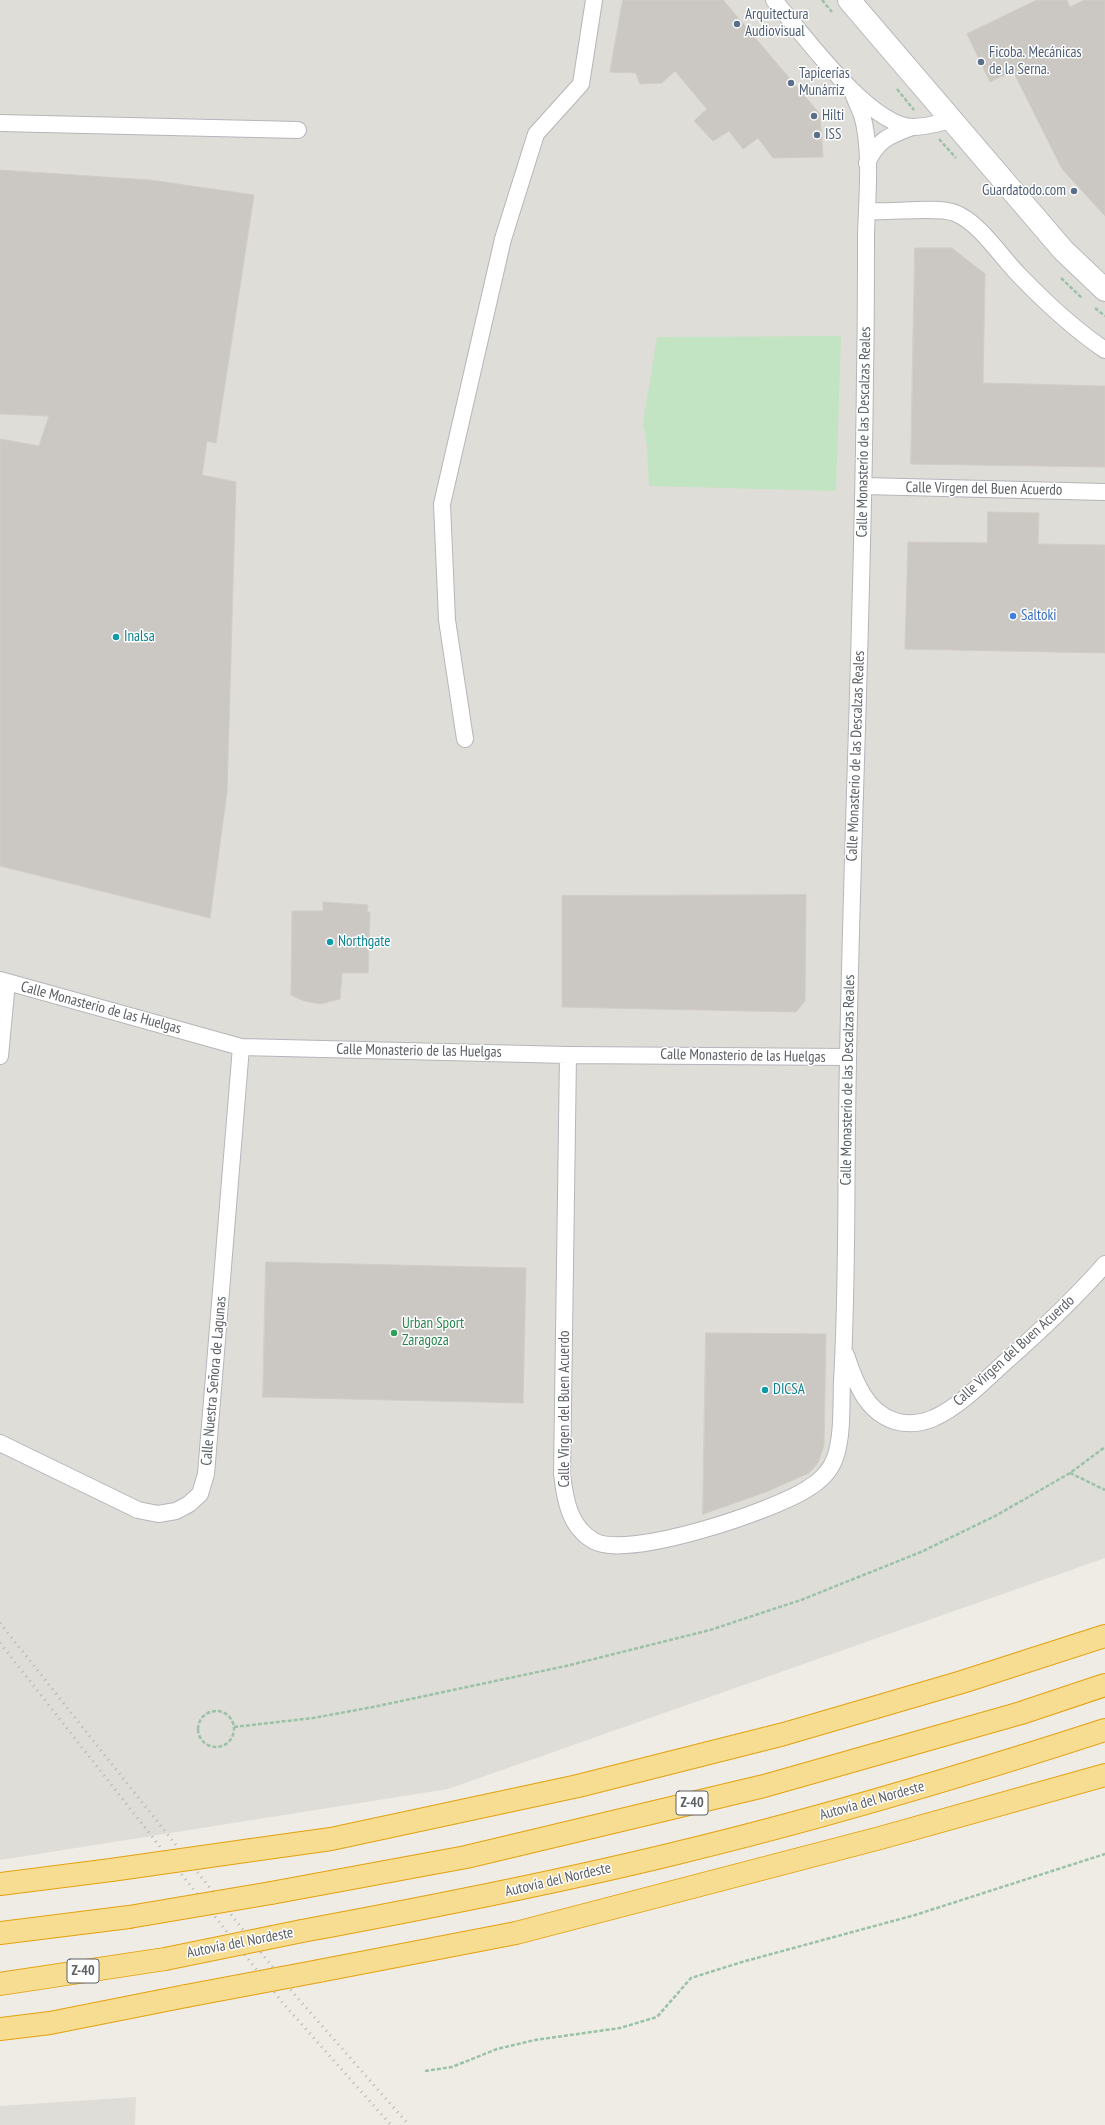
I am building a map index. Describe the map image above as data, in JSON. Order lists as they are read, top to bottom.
{
  "streets": {
    "highway": ["Autovía del Nordeste", "Z-40"],
    "street": [
      "Calle Monasterio de las Descalzas Reales",
      "Calle Virgen del Buen Acuerdo",
      "Calle Monasterio de las Huelgas",
      "Calle Nuestra Señora de Lagunas"
    ]
  },
  "crossings": [
    ["Calle Monasterio de las Descalzas Reales", "Calle Virgen del Buen Acuerdo"],
    ["Calle Monasterio de las Descalzas Reales", "Calle Monasterio de las Huelgas"],
    ["Calle Virgen del Buen Acuerdo", "Calle Monasterio de las Huelgas"],
    ["Calle Monasterio de las Huelgas", "Calle Nuestra Señora de Lagunas"]
  ],
  "places": [
    "Arquitectura Audiovisual",
    "Ficoba. Mecánicas de la Serna.",
    "Tapicerías Munárriz",
    "Hilti",
    "ISS",
    "Guardatodo.com",
    "Saltoki",
    "Inalsa",
    "Northgate",
    "Urban Sport Zaragoza",
    "DICSA"
  ]
}
